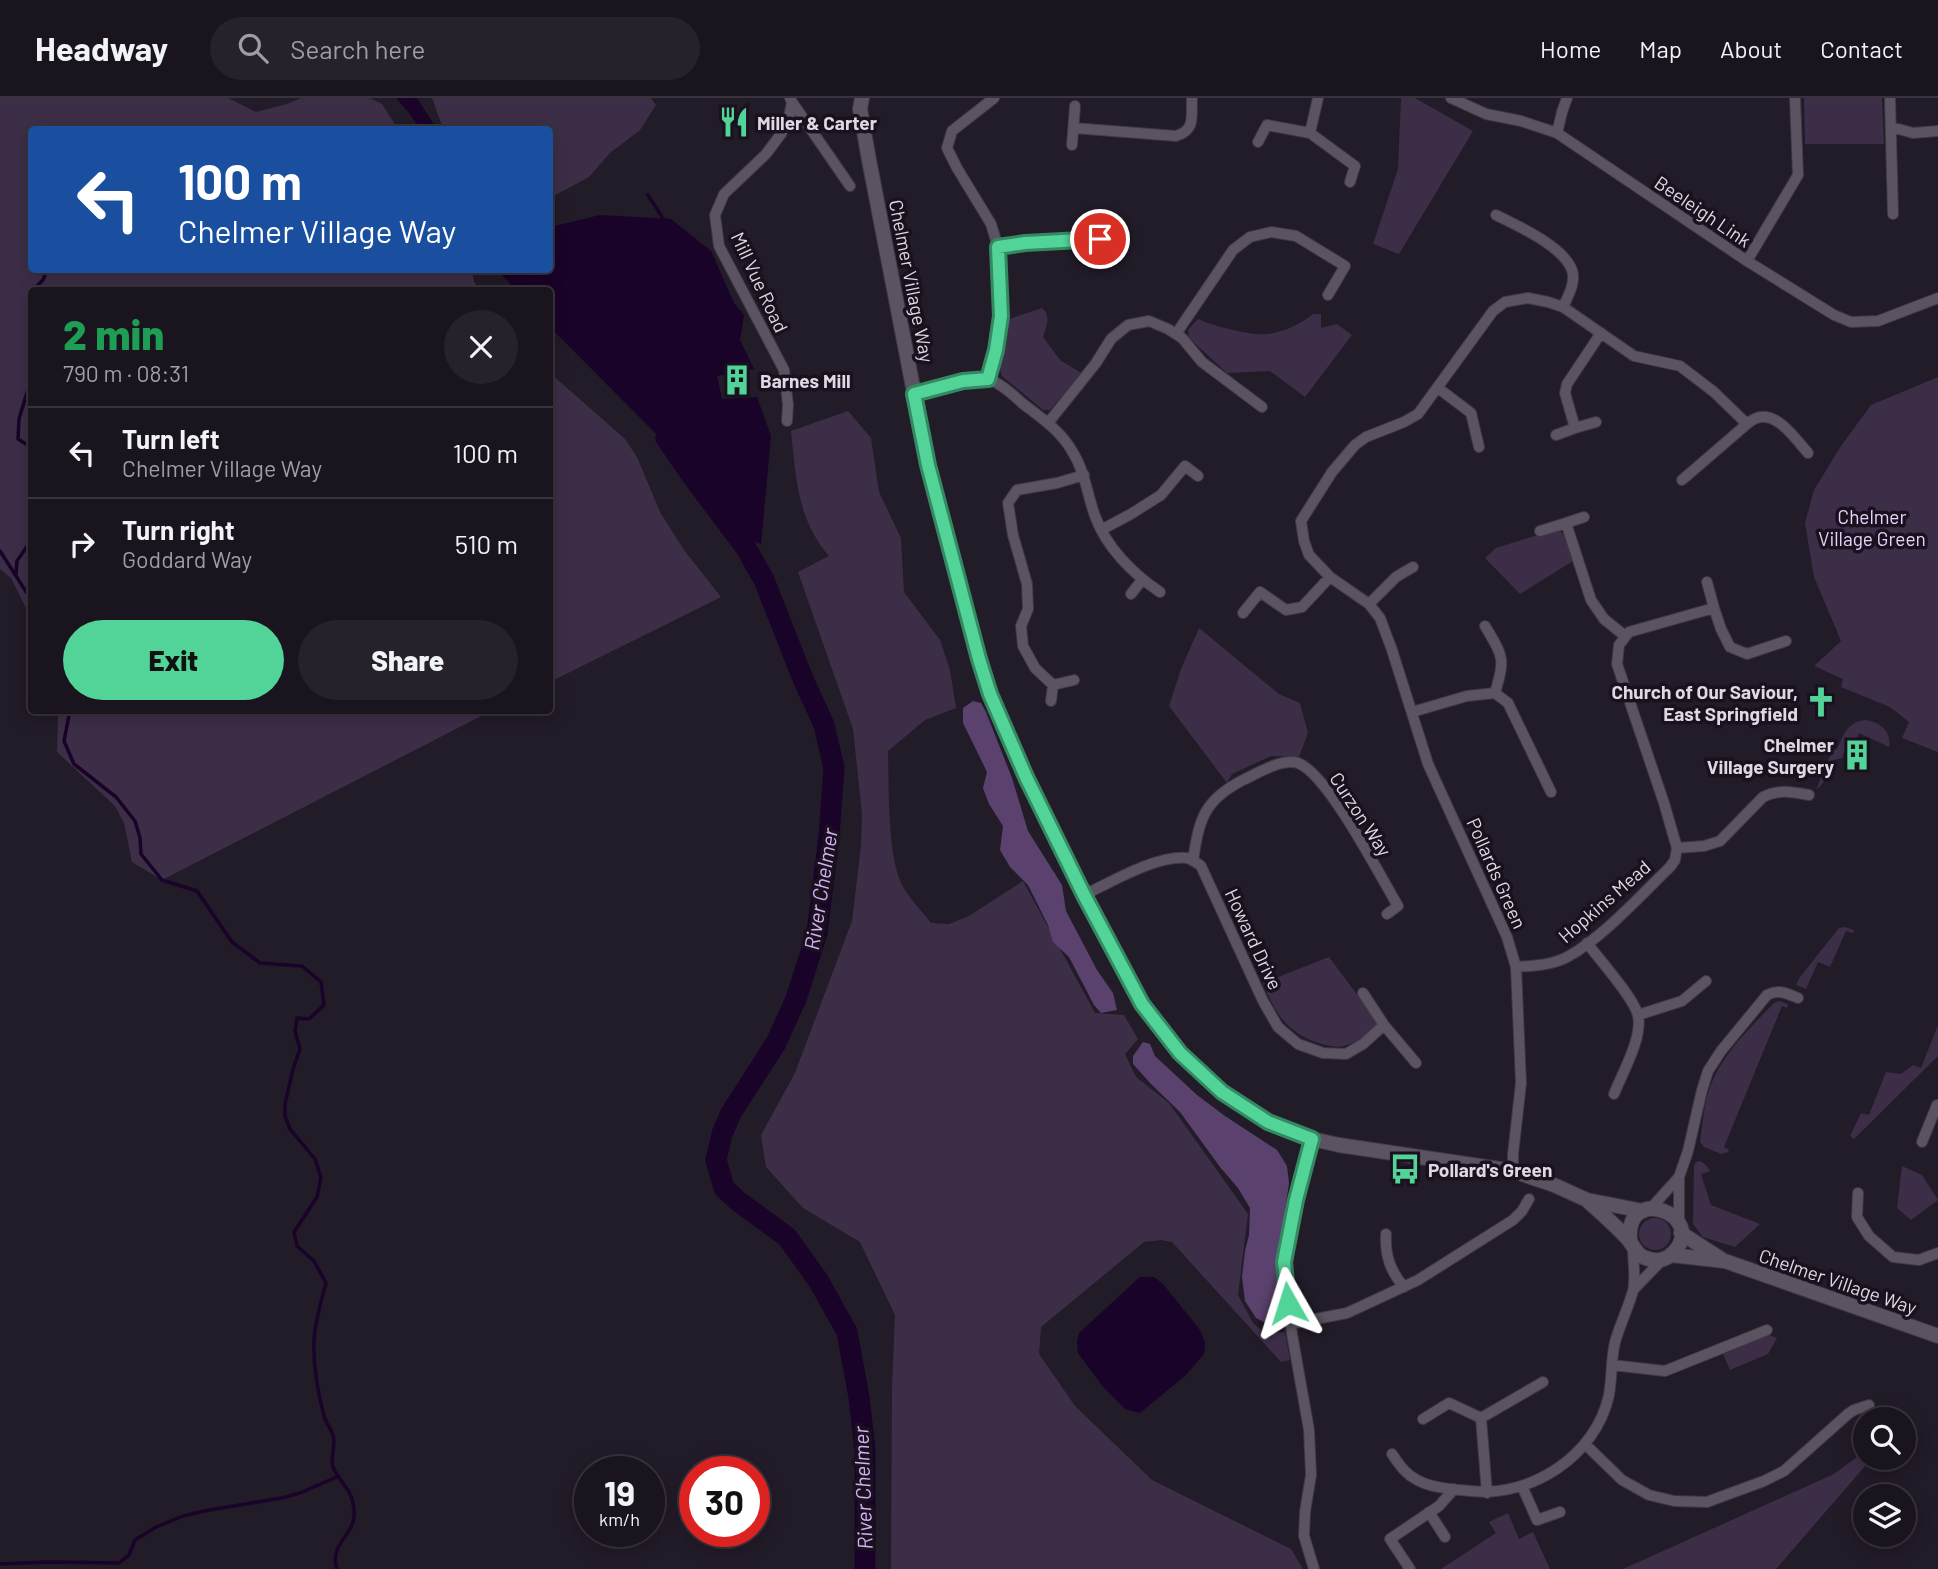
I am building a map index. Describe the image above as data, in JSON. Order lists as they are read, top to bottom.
{
  "streets": {
    "street": [
      "Beeleigh Link",
      "Chelmer Village Way",
      "Mill Vue Road",
      "Curzon Way",
      "Pollards Green",
      "Hopkins Mead",
      "Howard Drive"
    ]
  },
  "crossings": [
    ["Chelmer Village Way", "Pollards Green"],
    ["Curzon Way", "Howard Drive"],
    ["Pollards Green", "Hopkins Mead"]
  ],
  "water": ["River Chelmer"],
  "parks": ["Chelmer Village Green"],
  "places": {
    "restaurant": ["Miller & Carter"],
    "building": ["Barnes Mill", "Chelmer Village Surgery"],
    "church": ["Church of Our Saviour, East Springfield"],
    "bus stop": ["Pollard's Green"]
  },
  "page": {
    "header": "Headway",
    "search": "Search here",
    "nav": [
      "Home",
      "Map",
      "About",
      "Contact"
    ],
    "turn": ["100 m", "Chelmer Village Way"],
    "heading": ["2 min", "790 m · 08:31"],
    "list": [
      {
        "name": "Turn left",
        "note": "Chelmer Village Way",
        "value": "100 m"
      },
      {
        "name": "Turn right",
        "note": "Goddard Way",
        "value": "510 m"
      }
    ],
    "buttons": ["Exit", "Share"],
    "speed": "19 km/h",
    "limit": "30"
  }
}
